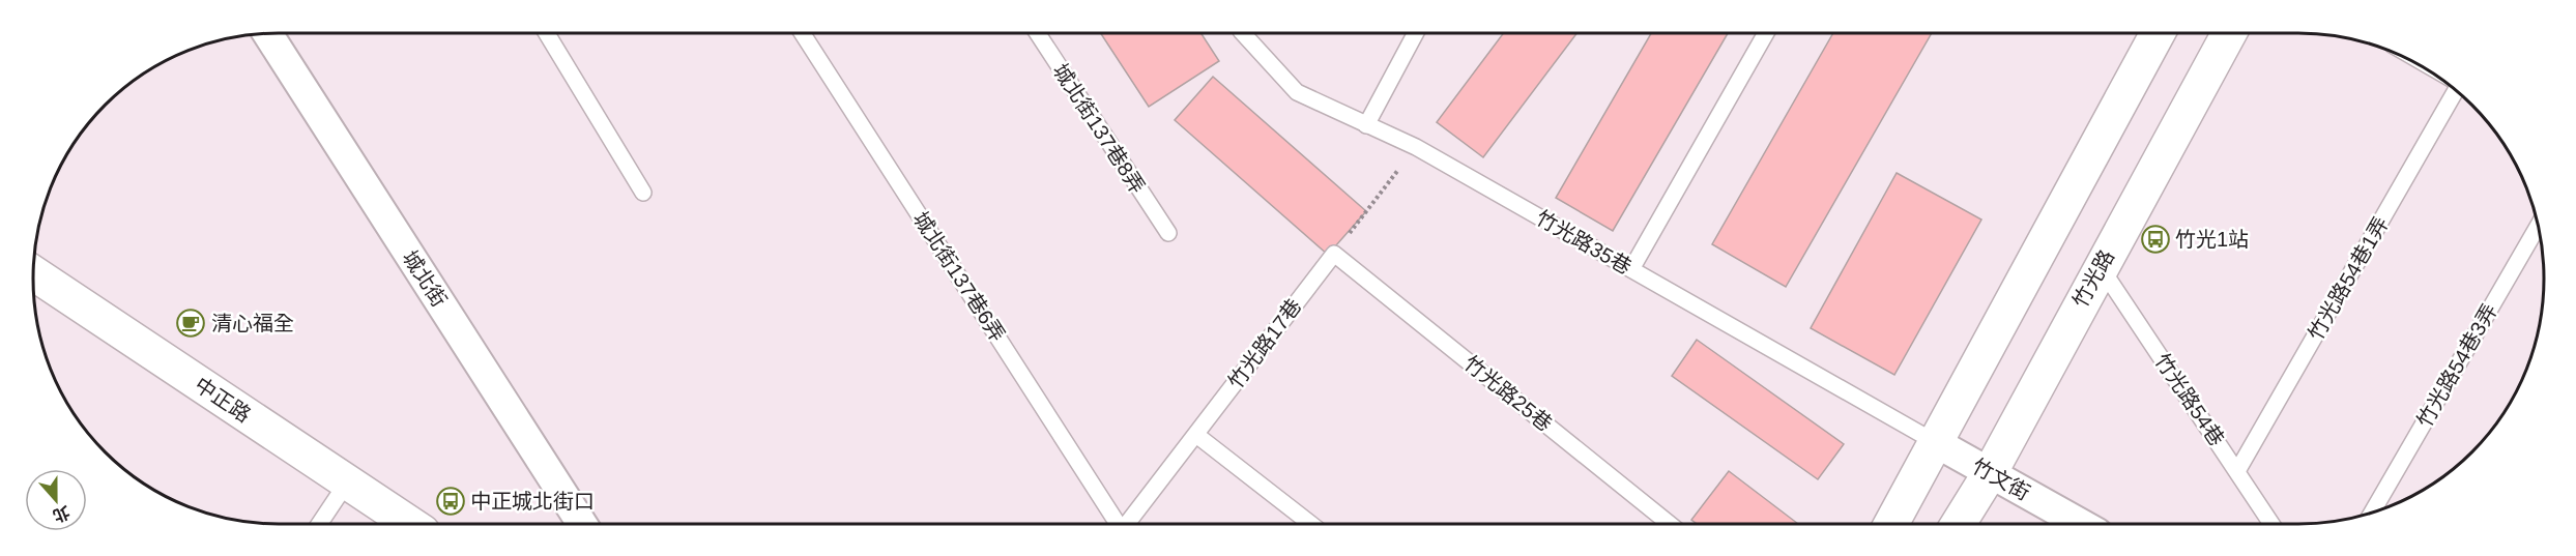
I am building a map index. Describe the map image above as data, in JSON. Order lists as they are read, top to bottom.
{
  "streets": {
    "street": [
      "城北街",
      "竹光路",
      "中正路",
      "竹文街"
    ],
    "lane": [
      "城北街137巷8弄",
      "竹光路35巷",
      "城北街137巷6弄",
      "竹光路54巷1弄",
      "竹光路17巷",
      "竹光路54巷3弄",
      "竹光路25巷",
      "竹光路54巷"
    ]
  },
  "crossings": [
    ["竹光路35巷", "竹文街"],
    ["竹光路", "竹光路54巷"],
    ["竹光路", "竹文街"],
    ["竹光路54巷1弄", "竹光路54巷"],
    ["竹光路17巷", "竹光路25巷"]
  ],
  "places": {
    "bus stop": ["竹光1站", "中正城北街口"],
    "cafe": ["清心福全"]
  },
  "north": "bottom"
}
